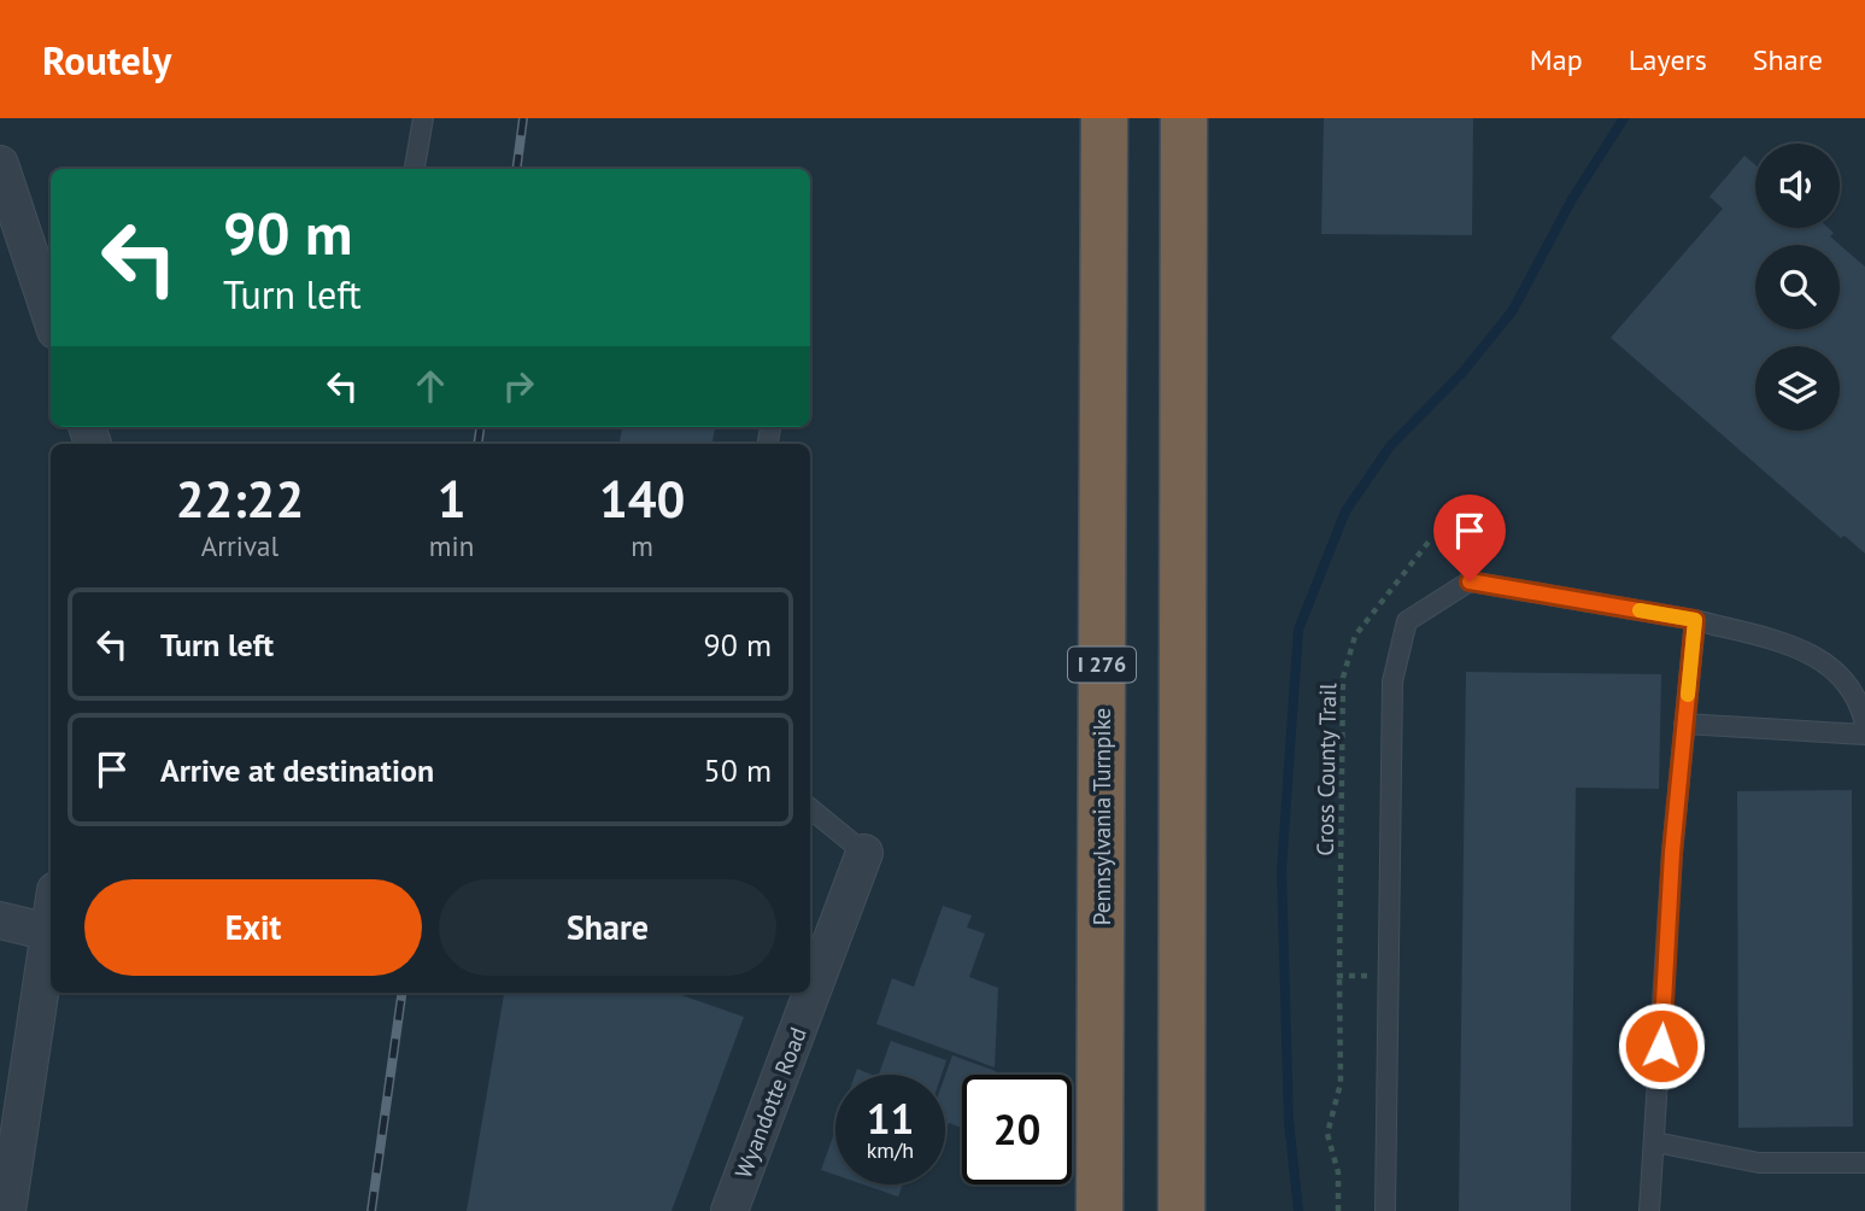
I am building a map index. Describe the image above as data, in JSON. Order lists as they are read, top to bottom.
{
  "streets": {
    "highway": ["I 276", "Pennsylvania Turnpike"],
    "street": ["Wyandotte Road"],
    "path": ["Cross County Trail"]
  },
  "page": {
    "header": "Routely",
    "nav": ["Map", "Layers", "Share"],
    "turn": ["90 m", "Turn left"],
    "eta": [
      "22:22",
      "Arrival",
      "1",
      "min",
      "140",
      "m"
    ],
    "list": [
      {
        "name": "Turn left",
        "value": "90 m"
      },
      {
        "name": "Arrive at destination",
        "value": "50 m"
      }
    ],
    "buttons": ["Exit", "Share"],
    "speed": "11 km/h",
    "limit": "20"
  }
}
